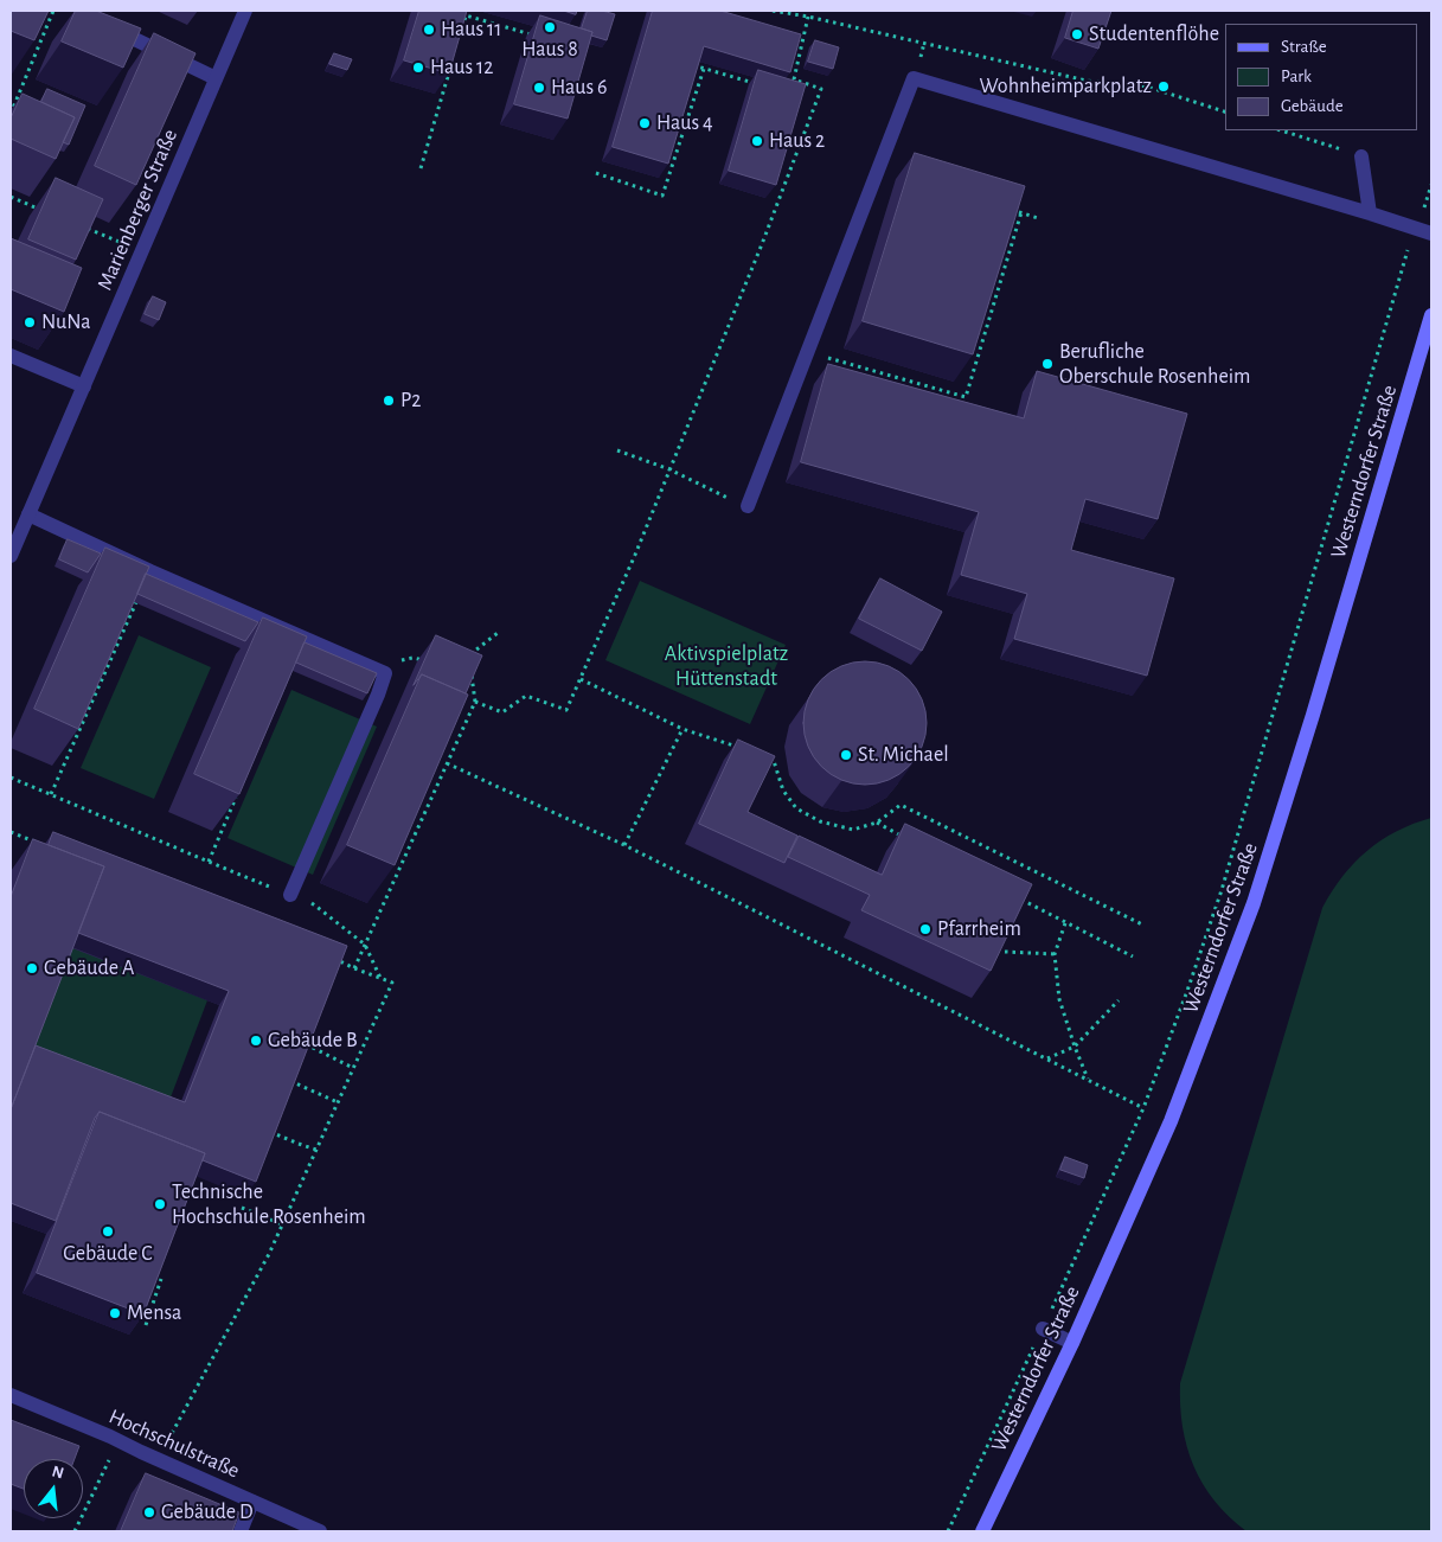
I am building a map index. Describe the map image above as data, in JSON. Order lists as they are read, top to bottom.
{
  "streets": {
    "main road": ["Westerndorfer Straße"],
    "street": ["Marienberger Straße", "Hochschulstraße"]
  },
  "parks": ["Aktivspielplatz Hüttenstadt"],
  "places": [
    "Haus 8",
    "Haus 11",
    "Studentenflöhe",
    "Haus 12",
    "Wohnheimparkplatz",
    "Haus 6",
    "Haus 4",
    "Haus 2",
    "NuNa",
    "Berufliche Oberschule Rosenheim",
    "P2",
    "St. Michael",
    "Pfarrheim",
    "Gebäude A",
    "Gebäude B",
    "Technische Hochschule Rosenheim",
    "Gebäude C",
    "Mensa",
    "Gebäude D"
  ],
  "legend": ["Straße", "Park", "Gebäude"],
  "north": "top"
}
